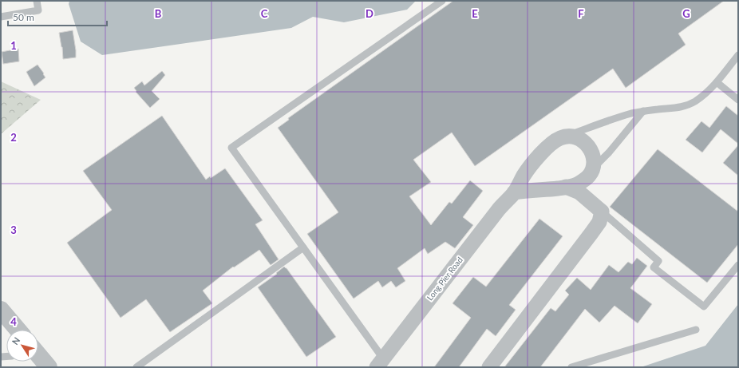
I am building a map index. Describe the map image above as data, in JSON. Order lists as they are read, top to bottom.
{
  "streets": {
    "street": ["Long Pier Road"]
  },
  "scale_bar": "50 m",
  "north": "top left",
  "grid": {
    "columns": [
      "B",
      "C",
      "D",
      "E",
      "F",
      "G"
    ],
    "rows": [
      "1",
      "2",
      "3",
      "4"
    ]
  }
}
